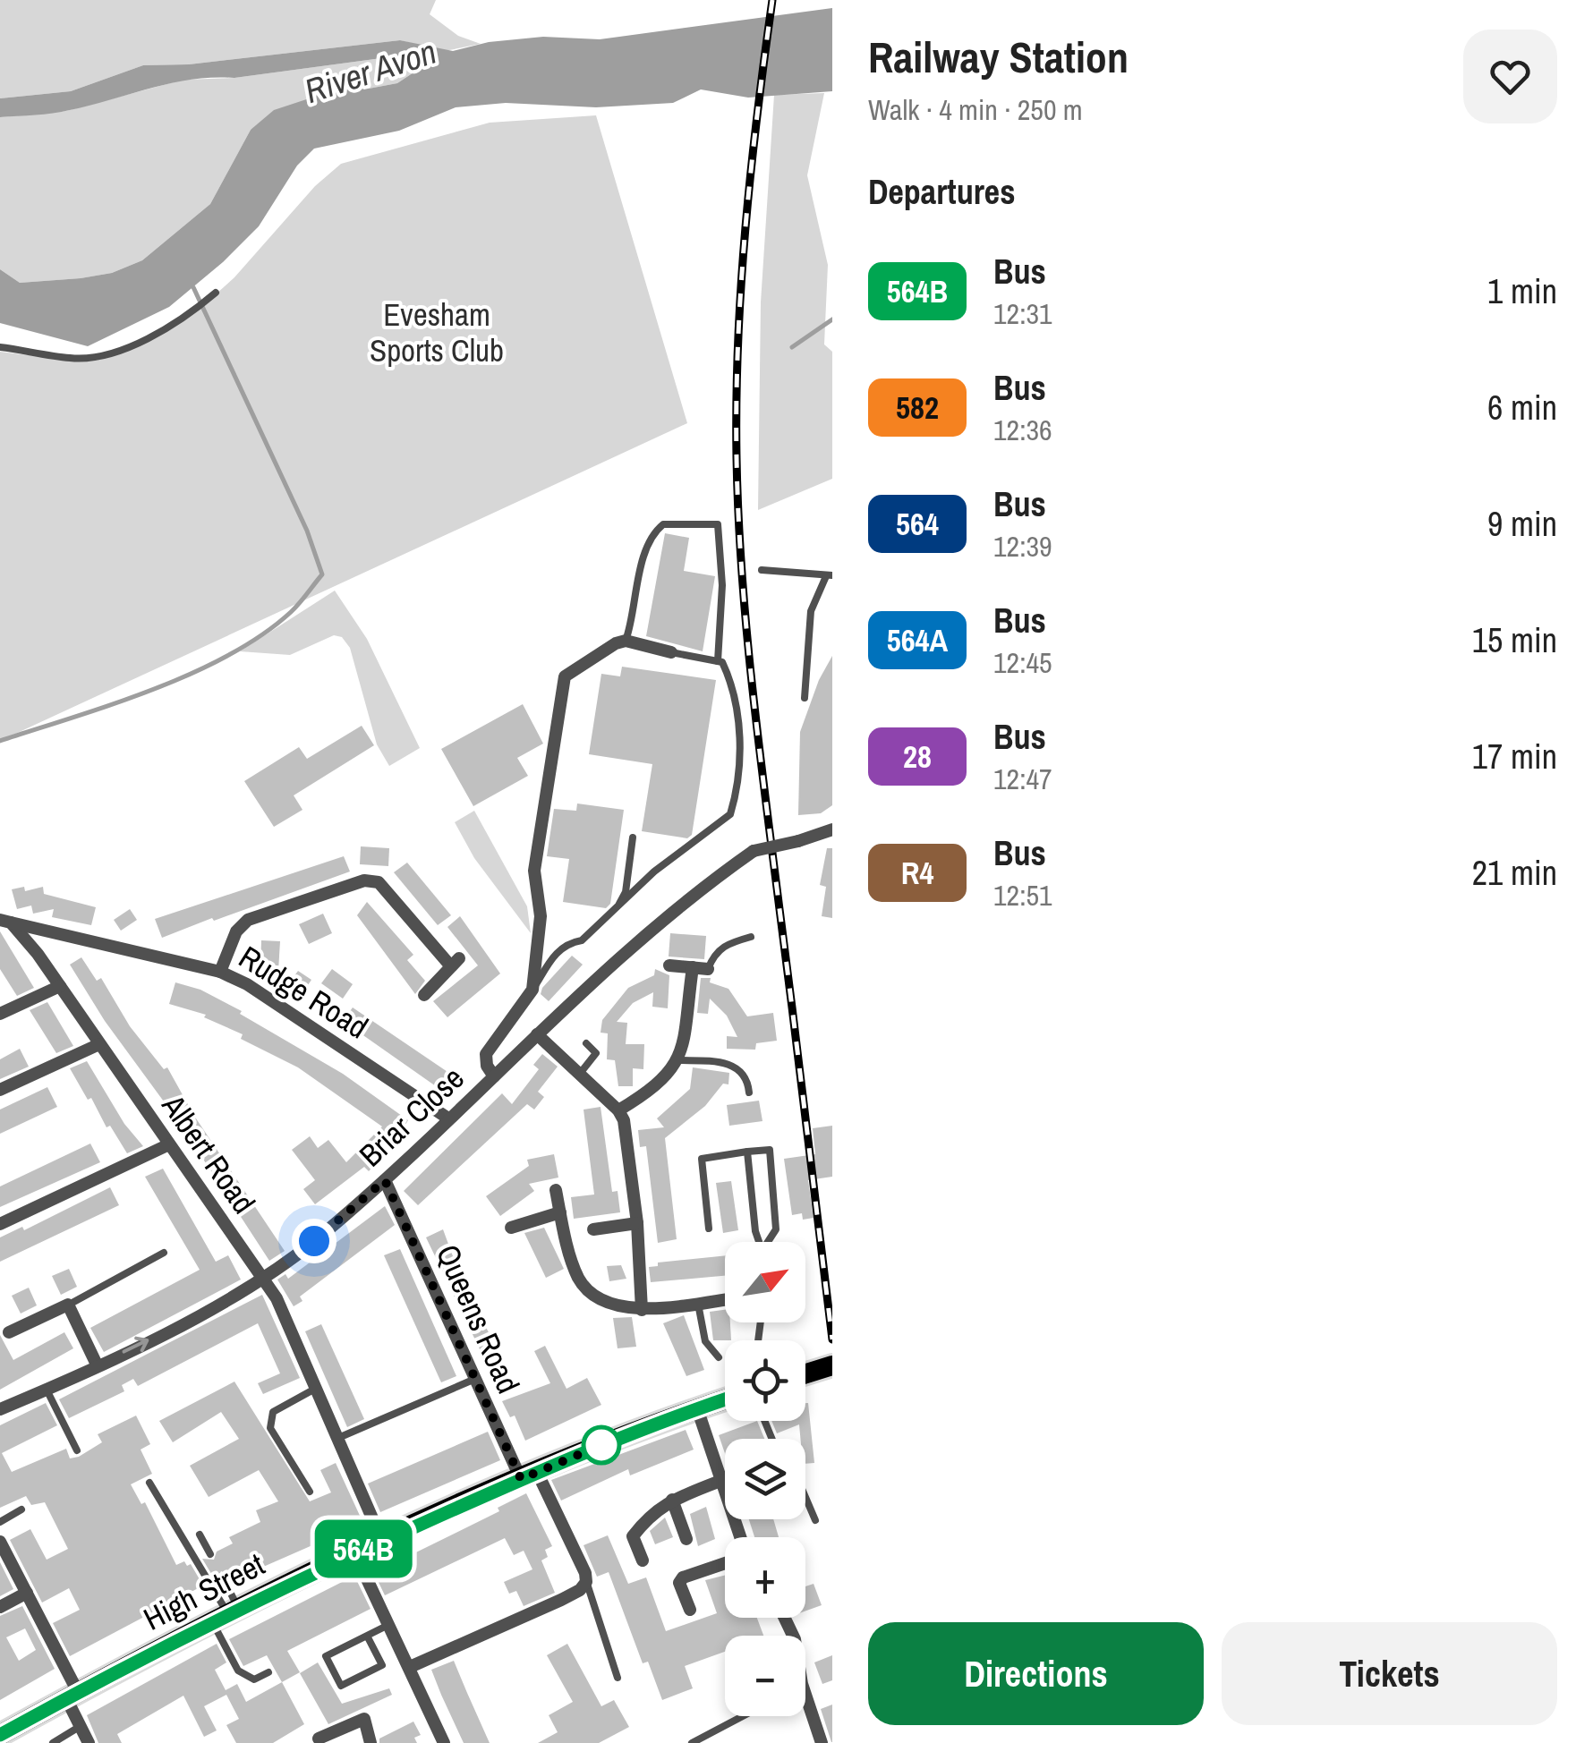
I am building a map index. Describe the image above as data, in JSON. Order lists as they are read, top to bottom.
{
  "streets": {
    "main road": ["High Street"],
    "street": [
      "Rudge Road",
      "Briar Close",
      "Albert Road",
      "Queens Road"
    ]
  },
  "crossings": [
    ["Rudge Road", "Briar Close"],
    ["Rudge Road", "Albert Road"],
    ["Briar Close", "Albert Road"],
    ["Briar Close", "Queens Road"],
    ["Albert Road", "High Street"],
    ["Queens Road", "High Street"]
  ],
  "water": ["River Avon"],
  "parks": ["Evesham Sports Club"],
  "lines": ["bus line 564B"],
  "north": "top right",
  "page": {
    "on_map": "564B",
    "heading": [
      ["Railway Station", "Walk · 4 min · 250 m"],
      "Departures"
    ],
    "list": [
      {
        "mark": "564B",
        "name": "Bus",
        "note": "12:31",
        "value": "1 min"
      },
      {
        "mark": "582",
        "name": "Bus",
        "note": "12:36",
        "value": "6 min"
      },
      {
        "mark": "564",
        "name": "Bus",
        "note": "12:39",
        "value": "9 min"
      },
      {
        "mark": "564A",
        "name": "Bus",
        "note": "12:45",
        "value": "15 min"
      },
      {
        "mark": "28",
        "name": "Bus",
        "note": "12:47",
        "value": "17 min"
      },
      {
        "mark": "R4",
        "name": "Bus",
        "note": "12:51",
        "value": "21 min"
      }
    ],
    "map_buttons": ["+", "−"],
    "buttons": ["Directions", "Tickets"]
  }
}
